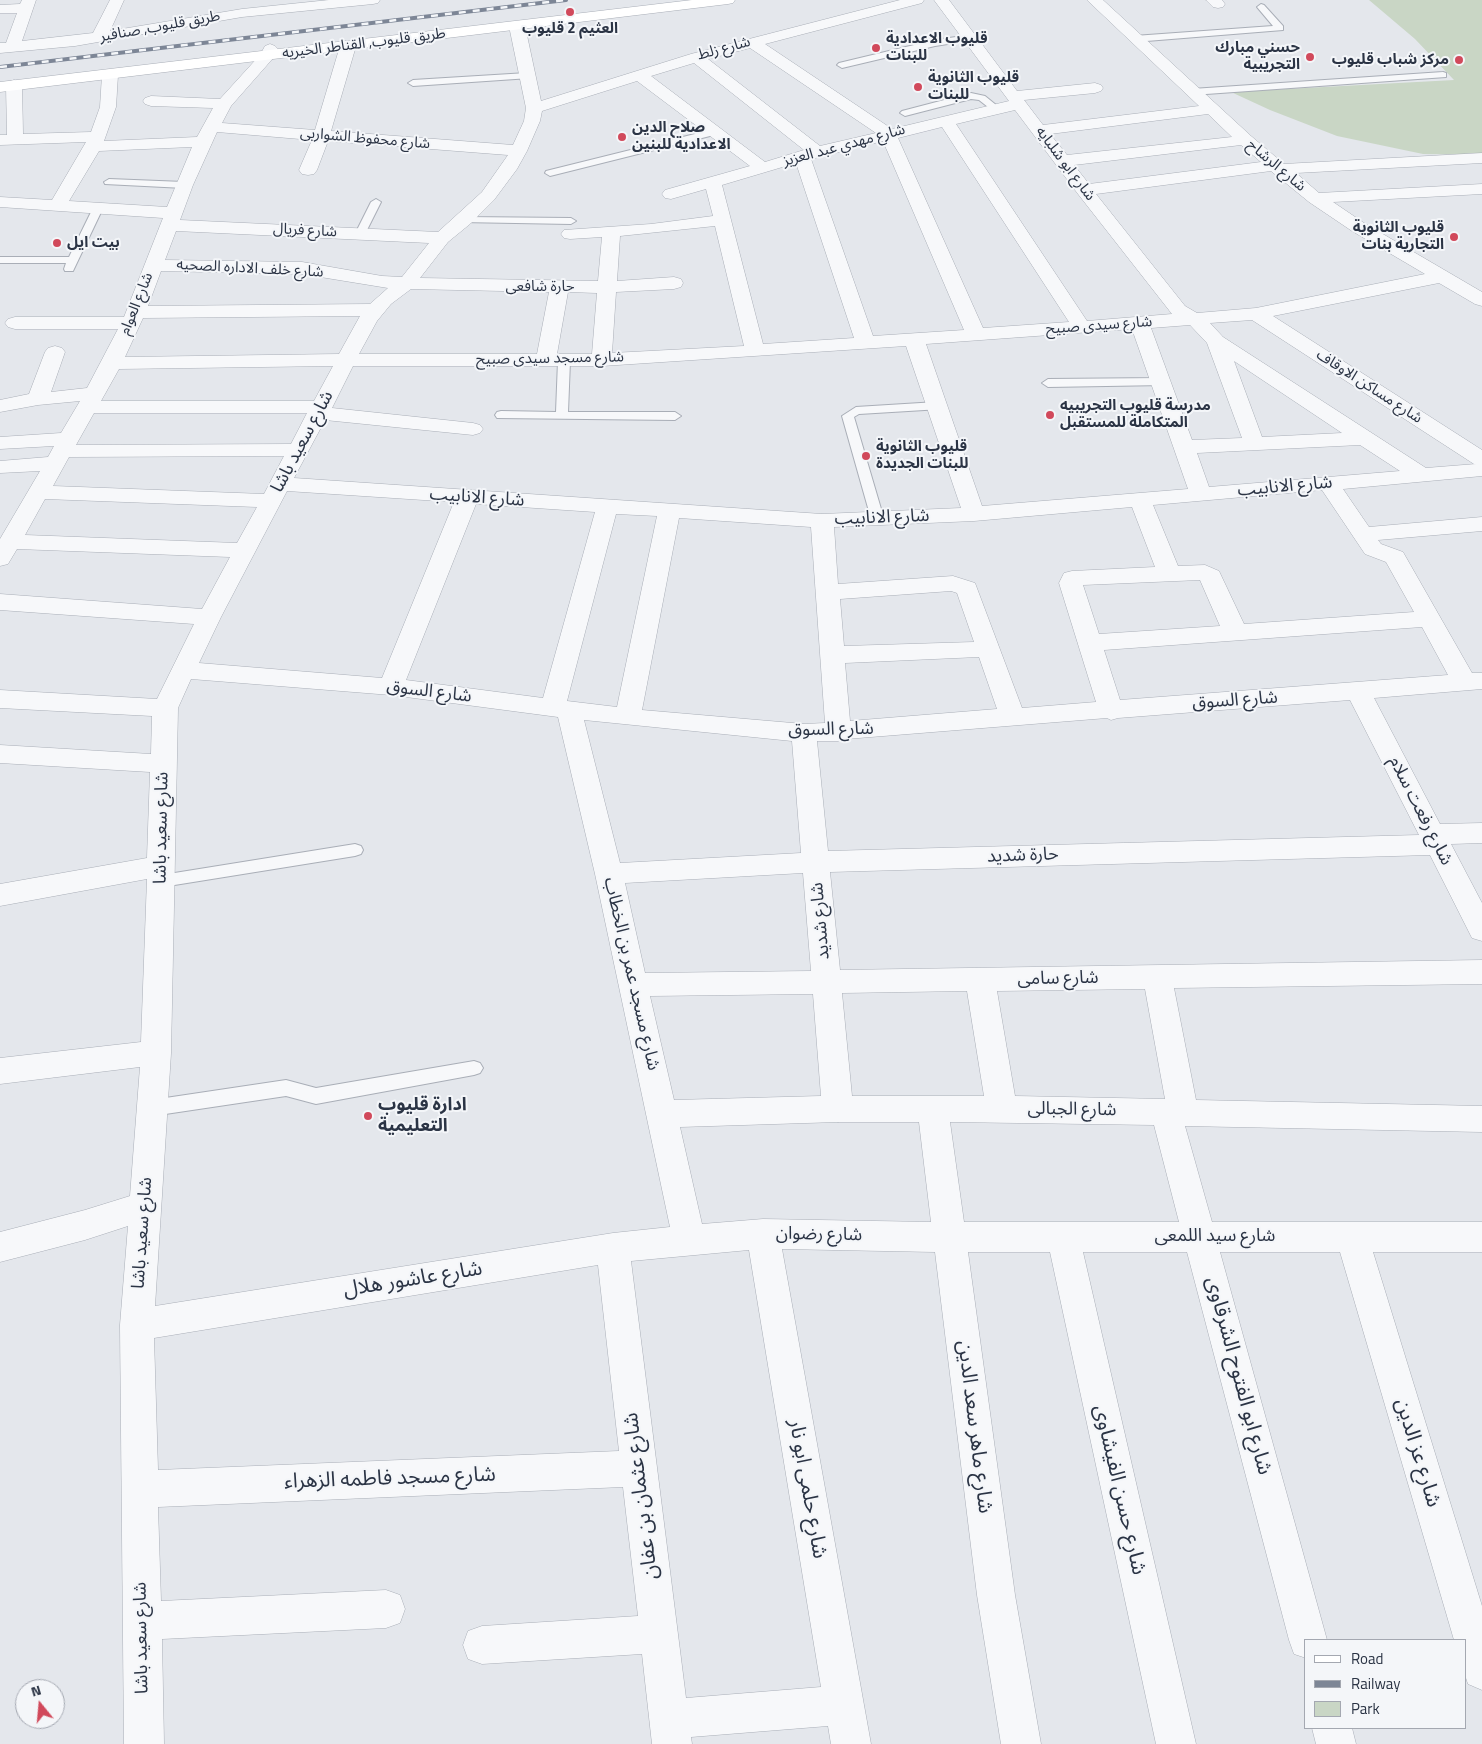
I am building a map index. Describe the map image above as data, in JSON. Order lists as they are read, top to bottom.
{
  "streets": {
    "main road": ["طريق قليوب, القناطر الخيريه"],
    "street": [
      "طريق قليوب, صنافير",
      "شارع زلط",
      "شارع محفوظ الشواربى",
      "شارع مهدي عبد العزيز",
      "شارع ابو شلبايه",
      "شارع الرشاح",
      "شارع فريال",
      "شارع خلف الاداره الصحيه",
      "حارة شافعى",
      "شارع العوام",
      "شارع سيدى صبيح",
      "شارع مسجد سيدى صبيح",
      "شارع مساكن الاوقاف",
      "شارع سعيد باشا",
      "شارع الانابيب",
      "شارع السوق",
      "شارع رفعت سلام",
      "حارة شديد",
      "شارع شديد",
      "شارع مسجد عمر بن الخطاب",
      "شارع سامى",
      "شارع الجبالى",
      "شارع رضوان",
      "شارع سيد اللمعى",
      "شارع عاشور هلال",
      "شارع ابو الفتوح الشرقاوى",
      "شارع ماهر سعد الدين",
      "شارع عز الدين",
      "شارع مسجد فاطمه الزهراء",
      "شارع حلمى ابو نار",
      "شارع حسن الفيشاوى",
      "شارع عثمان بن عفان"
    ]
  },
  "crossings": [
    ["طريق قليوب, القناطر الخيريه", "شارع العوام"],
    ["طريق قليوب, القناطر الخيريه", "شارع سعيد باشا"],
    ["شارع زلط", "شارع سعيد باشا"],
    ["شارع محفوظ الشواربى", "شارع العوام"],
    ["شارع محفوظ الشواربى", "شارع سعيد باشا"],
    ["شارع مهدي عبد العزيز", "شارع ابو شلبايه"],
    ["شارع ابو شلبايه", "شارع سيدى صبيح"],
    ["شارع الرشاح", "شارع سيدى صبيح"],
    ["شارع فريال", "شارع العوام"],
    ["شارع فريال", "شارع سعيد باشا"],
    ["شارع خلف الاداره الصحيه", "حارة شافعى"],
    ["شارع خلف الاداره الصحيه", "شارع العوام"],
    ["شارع خلف الاداره الصحيه", "شارع سعيد باشا"],
    ["حارة شافعى", "شارع سعيد باشا"],
    ["شارع العوام", "شارع مسجد سيدى صبيح"],
    ["شارع العوام", "شارع الانابيب"],
    ["شارع سيدى صبيح", "شارع مسجد سيدى صبيح"],
    ["شارع سيدى صبيح", "شارع مساكن الاوقاف"],
    ["شارع مسجد سيدى صبيح", "شارع سعيد باشا"],
    ["شارع سعيد باشا", "شارع الانابيب"],
    ["شارع سعيد باشا", "شارع السوق"],
    ["شارع سعيد باشا", "شارع عاشور هلال"],
    ["شارع سعيد باشا", "شارع مسجد فاطمه الزهراء"],
    ["شارع السوق", "شارع رفعت سلام"],
    ["شارع السوق", "شارع شديد"],
    ["شارع السوق", "شارع مسجد عمر بن الخطاب"],
    ["شارع رفعت سلام", "حارة شديد"],
    ["حارة شديد", "شارع شديد"],
    ["حارة شديد", "شارع مسجد عمر بن الخطاب"],
    ["شارع شديد", "شارع سامى"],
    ["شارع شديد", "شارع الجبالى"],
    ["شارع مسجد عمر بن الخطاب", "شارع سامى"],
    ["شارع مسجد عمر بن الخطاب", "شارع الجبالى"],
    ["شارع مسجد عمر بن الخطاب", "شارع رضوان"],
    ["شارع مسجد عمر بن الخطاب", "شارع عاشور هلال"],
    ["شارع سامى", "شارع ابو الفتوح الشرقاوى"],
    ["شارع الجبالى", "شارع ابو الفتوح الشرقاوى"],
    ["شارع الجبالى", "شارع ماهر سعد الدين"],
    ["شارع رضوان", "شارع سيد اللمعى"],
    ["شارع رضوان", "شارع عاشور هلال"],
    ["شارع رضوان", "شارع ماهر سعد الدين"],
    ["شارع رضوان", "شارع حلمى ابو نار"],
    ["شارع سيد اللمعى", "شارع ابو الفتوح الشرقاوى"],
    ["شارع سيد اللمعى", "شارع ماهر سعد الدين"],
    ["شارع سيد اللمعى", "شارع عز الدين"],
    ["شارع سيد اللمعى", "شارع حسن الفيشاوى"],
    ["شارع عاشور هلال", "شارع عثمان بن عفان"],
    ["شارع مسجد فاطمه الزهراء", "شارع عثمان بن عفان"]
  ],
  "places": [
    "العثيم 2 قليوب",
    "قليوب الاعدادية للبنات",
    "حسني مبارك التجريبية",
    "مركز شباب قليوب",
    "قليوب الثانوية للبنات",
    "صلاح الدين الاعدادية للبنين",
    "قليوب الثانوية التجارية بنات",
    "بيت ايل",
    "مدرسة قليوب التجريبيه المتكاملة للمستقبل",
    "قليوب الثانوية للبنات الجديدة",
    "ادارة قليوب التعليمية"
  ],
  "legend": ["Road", "Railway", "Park"],
  "north": "top"
}
